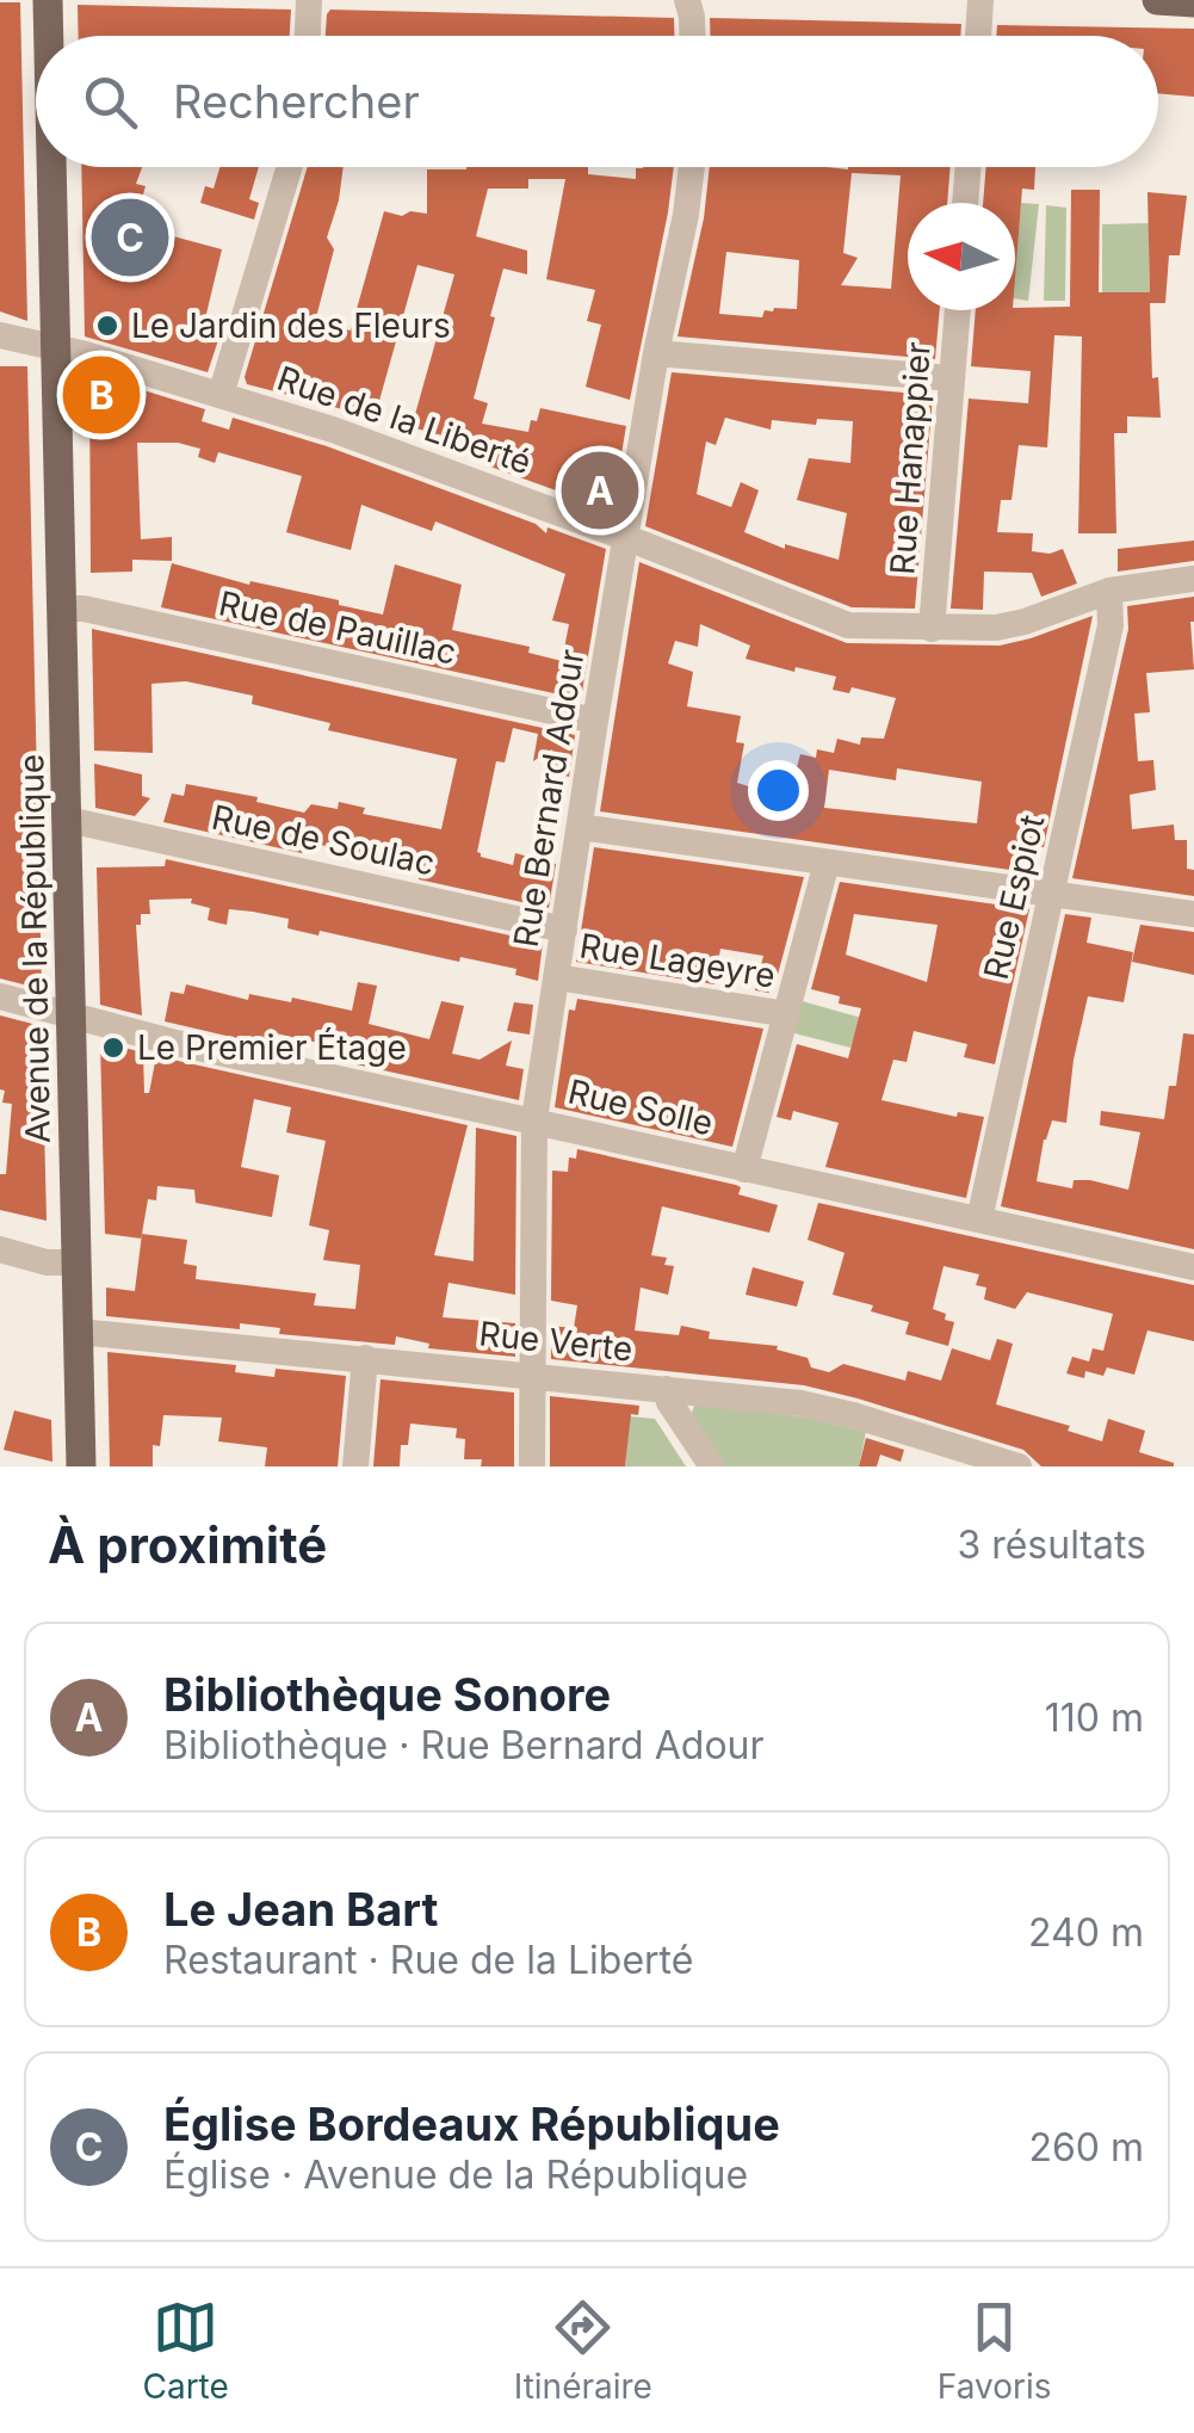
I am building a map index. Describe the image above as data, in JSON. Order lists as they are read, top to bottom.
{
  "streets": {
    "main road": ["Avenue de la République"],
    "street": [
      "Rue de la Liberté",
      "Rue Hanappier",
      "Rue de Pauillac",
      "Rue Bernard Adour",
      "Rue de Soulac",
      "Rue Espiot",
      "Rue Lageyre",
      "Rue Solle",
      "Rue Verte"
    ]
  },
  "crossings": [
    ["Rue de la Liberté", "Rue Hanappier"],
    ["Rue de la Liberté", "Rue Bernard Adour"],
    ["Rue de la Liberté", "Rue Espiot"],
    ["Rue de la Liberté", "Avenue de la République"],
    ["Rue de Pauillac", "Rue Bernard Adour"],
    ["Rue de Pauillac", "Avenue de la République"],
    ["Rue Bernard Adour", "Rue de Soulac"],
    ["Rue Bernard Adour", "Rue Lageyre"],
    ["Rue Bernard Adour", "Rue Solle"],
    ["Rue Bernard Adour", "Rue Verte"],
    ["Rue de Soulac", "Avenue de la République"],
    ["Rue Espiot", "Rue Solle"],
    ["Avenue de la République", "Rue Solle"],
    ["Avenue de la République", "Rue Verte"]
  ],
  "places": ["Le Jardin des Fleurs", "Le Premier Étage"],
  "north": "left",
  "page": {
    "search": "Rechercher",
    "pins": ["C", "B", "A"],
    "heading": ["À proximité", "3 résultats"],
    "list": [
      {
        "mark": "A",
        "name": "Bibliothèque Sonore",
        "note": "Bibliothèque · Rue Bernard Adour",
        "value": "110 m"
      },
      {
        "mark": "B",
        "name": "Le Jean Bart",
        "note": "Restaurant · Rue de la Liberté",
        "value": "240 m"
      },
      {
        "mark": "C",
        "name": "Église Bordeaux République",
        "note": "Église · Avenue de la République",
        "value": "260 m"
      }
    ],
    "nav": ["Carte", "Itinéraire", "Favoris"]
  }
}
